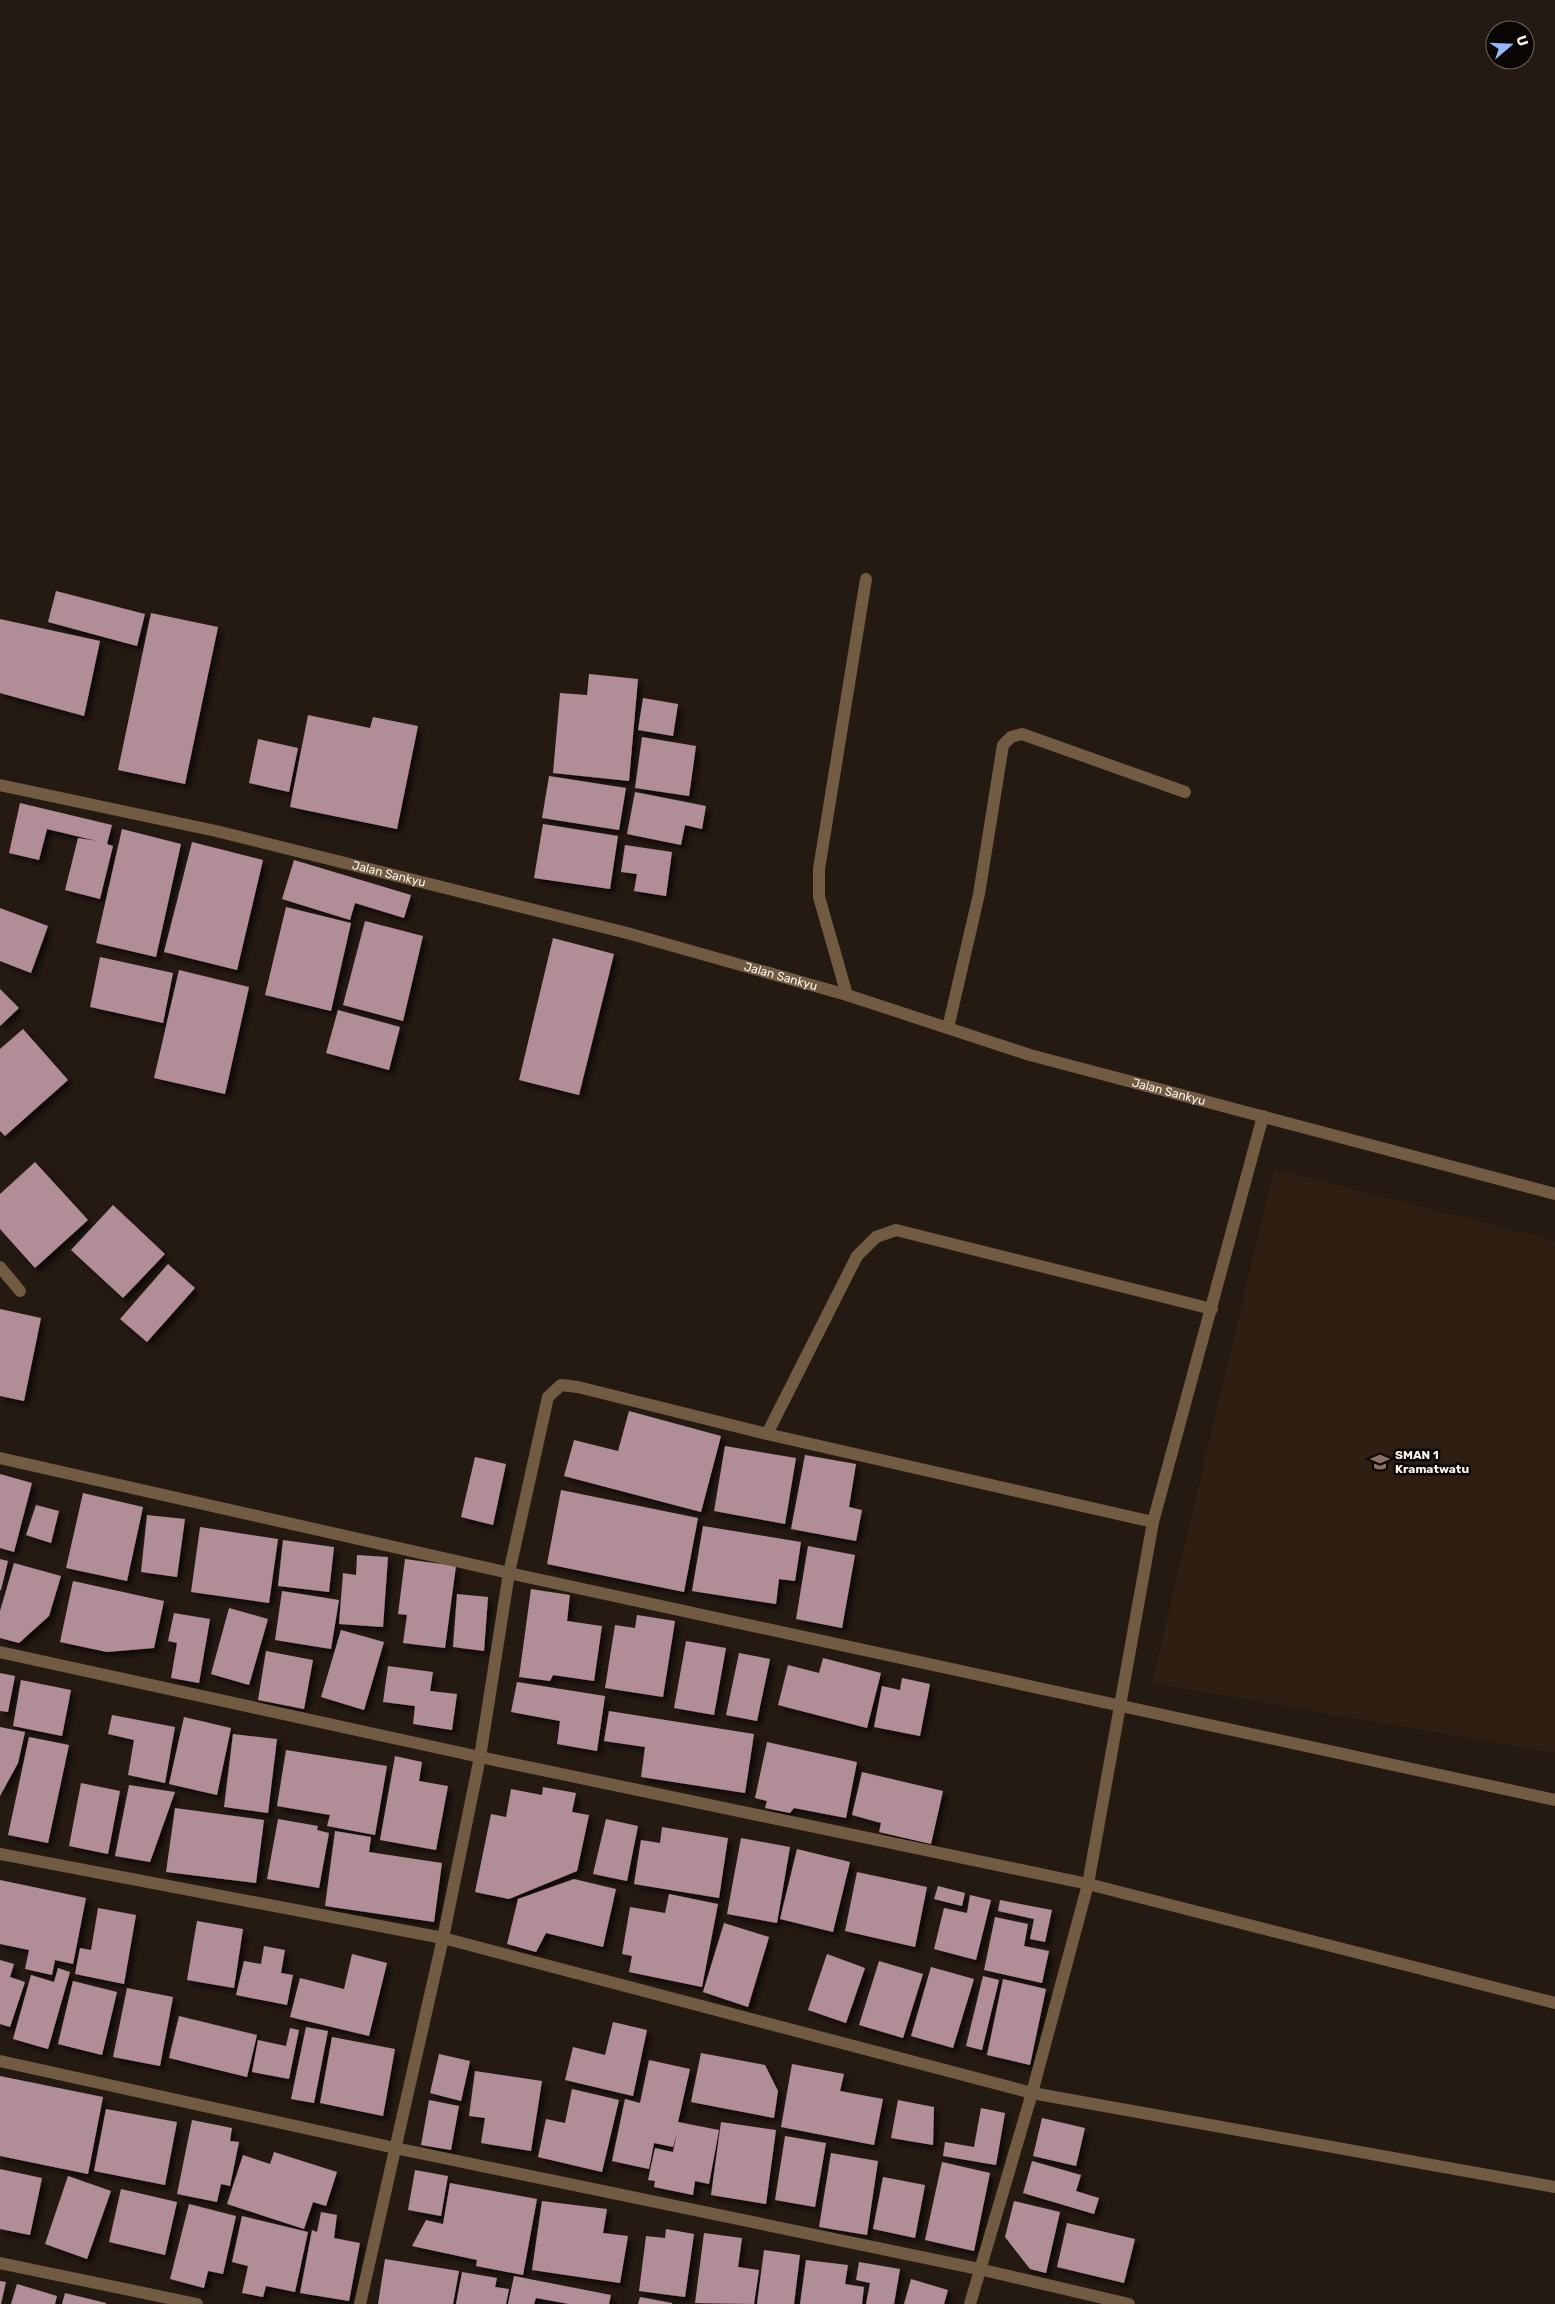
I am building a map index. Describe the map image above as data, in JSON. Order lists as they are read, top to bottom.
{
  "streets": {
    "street": ["Jalan Sankyu"]
  },
  "places": {
    "school or university": ["SMAN 1 Kramatwatu"]
  },
  "north": "right"
}
